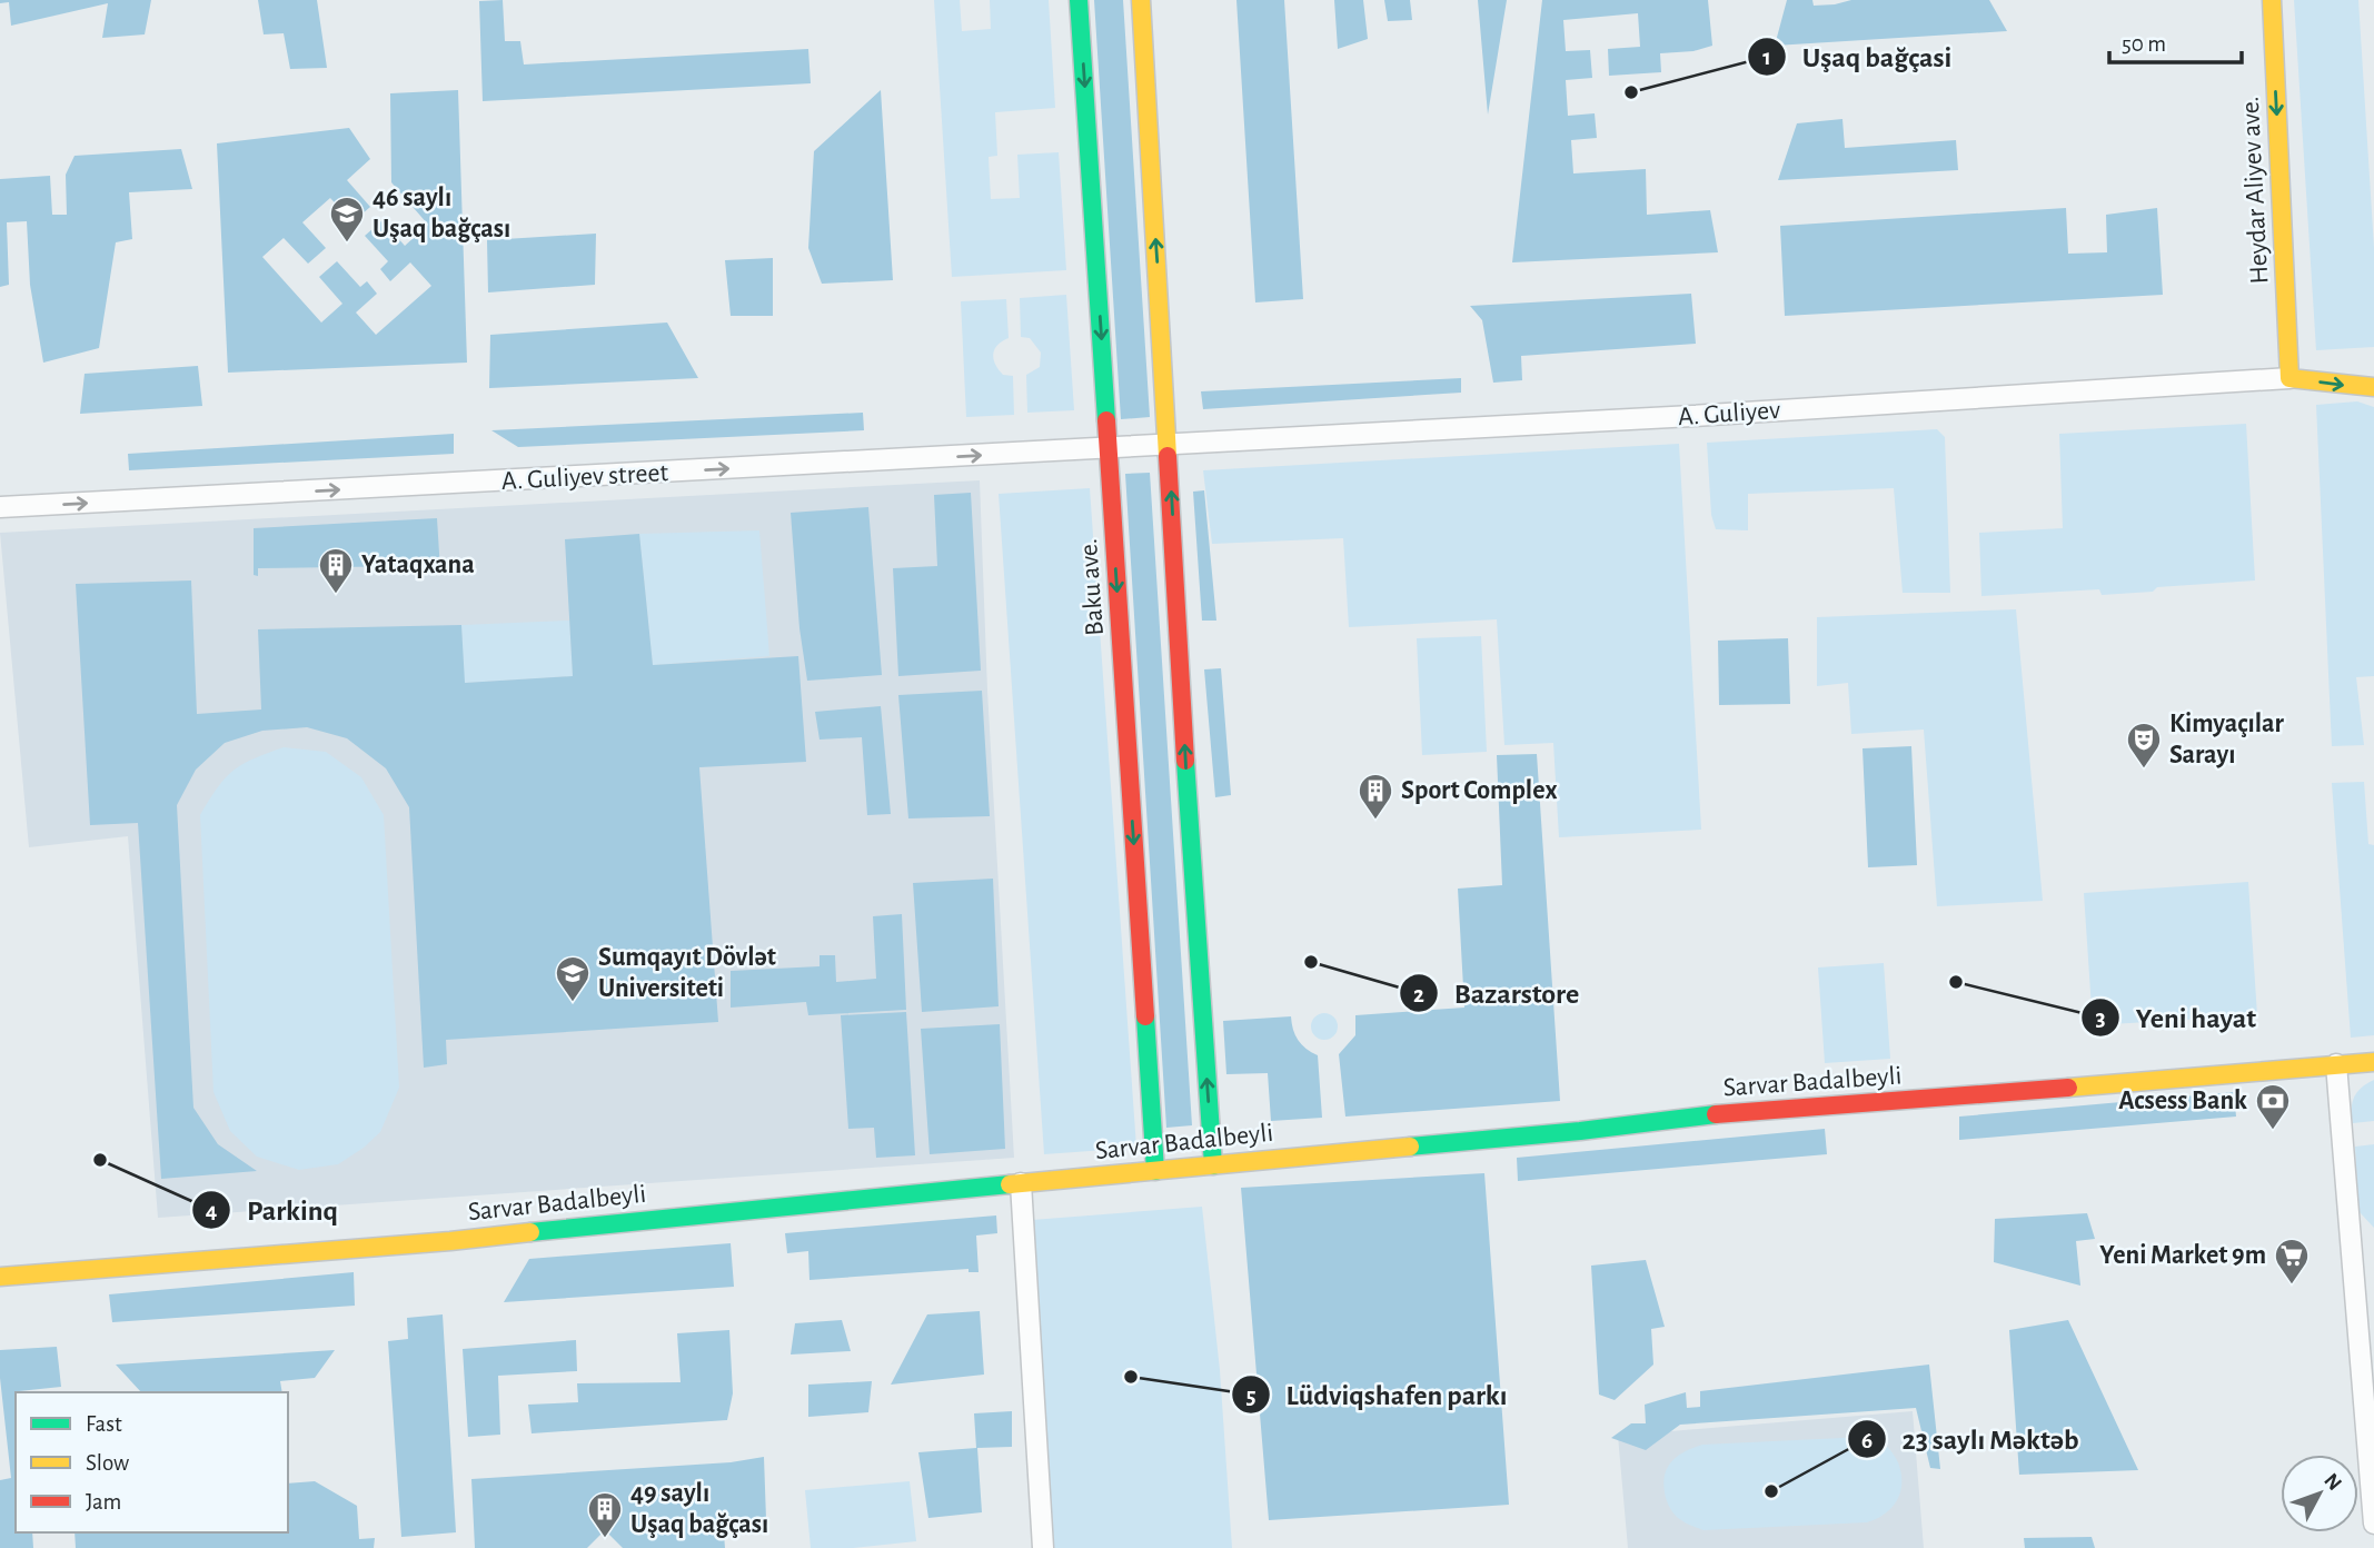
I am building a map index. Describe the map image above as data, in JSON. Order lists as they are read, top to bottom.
{
  "streets": {
    "street": [
      "Heydar Aliyev ave.",
      "A. Guliyev",
      "A. Guliyev street",
      "Baku ave.",
      "Sarvar Badalbeyli"
    ]
  },
  "crossings": [
    ["Heydar Aliyev ave.", "A. Guliyev"],
    ["A. Guliyev", "A. Guliyev street"],
    ["A. Guliyev street", "Baku ave."],
    ["Baku ave.", "Sarvar Badalbeyli"]
  ],
  "one_way": ["Heydar Aliyev ave.", "A. Guliyev street"],
  "places": {
    "other": [
      "Uşaq bağçasi",
      "Bazarstore",
      "Yeni hayat",
      "Parkinq",
      "Lüdviqshafen parkı",
      "23 saylı Məktəb"
    ],
    "school or university": ["46 saylı Uşaq bağçası", "Sumqayıt Dövlət Universiteti"],
    "building": ["Yataqxana", "Sport Complex", "49 saylı Uşaq bağçası"],
    "theatre": ["Kimyaçılar Sarayı"],
    "bank": ["Acsess Bank"],
    "supermarket": ["Yeni Market 9m"]
  },
  "legend": ["Fast", "Slow", "Jam"],
  "scale_bar": "50 m",
  "north": "top right"
}
